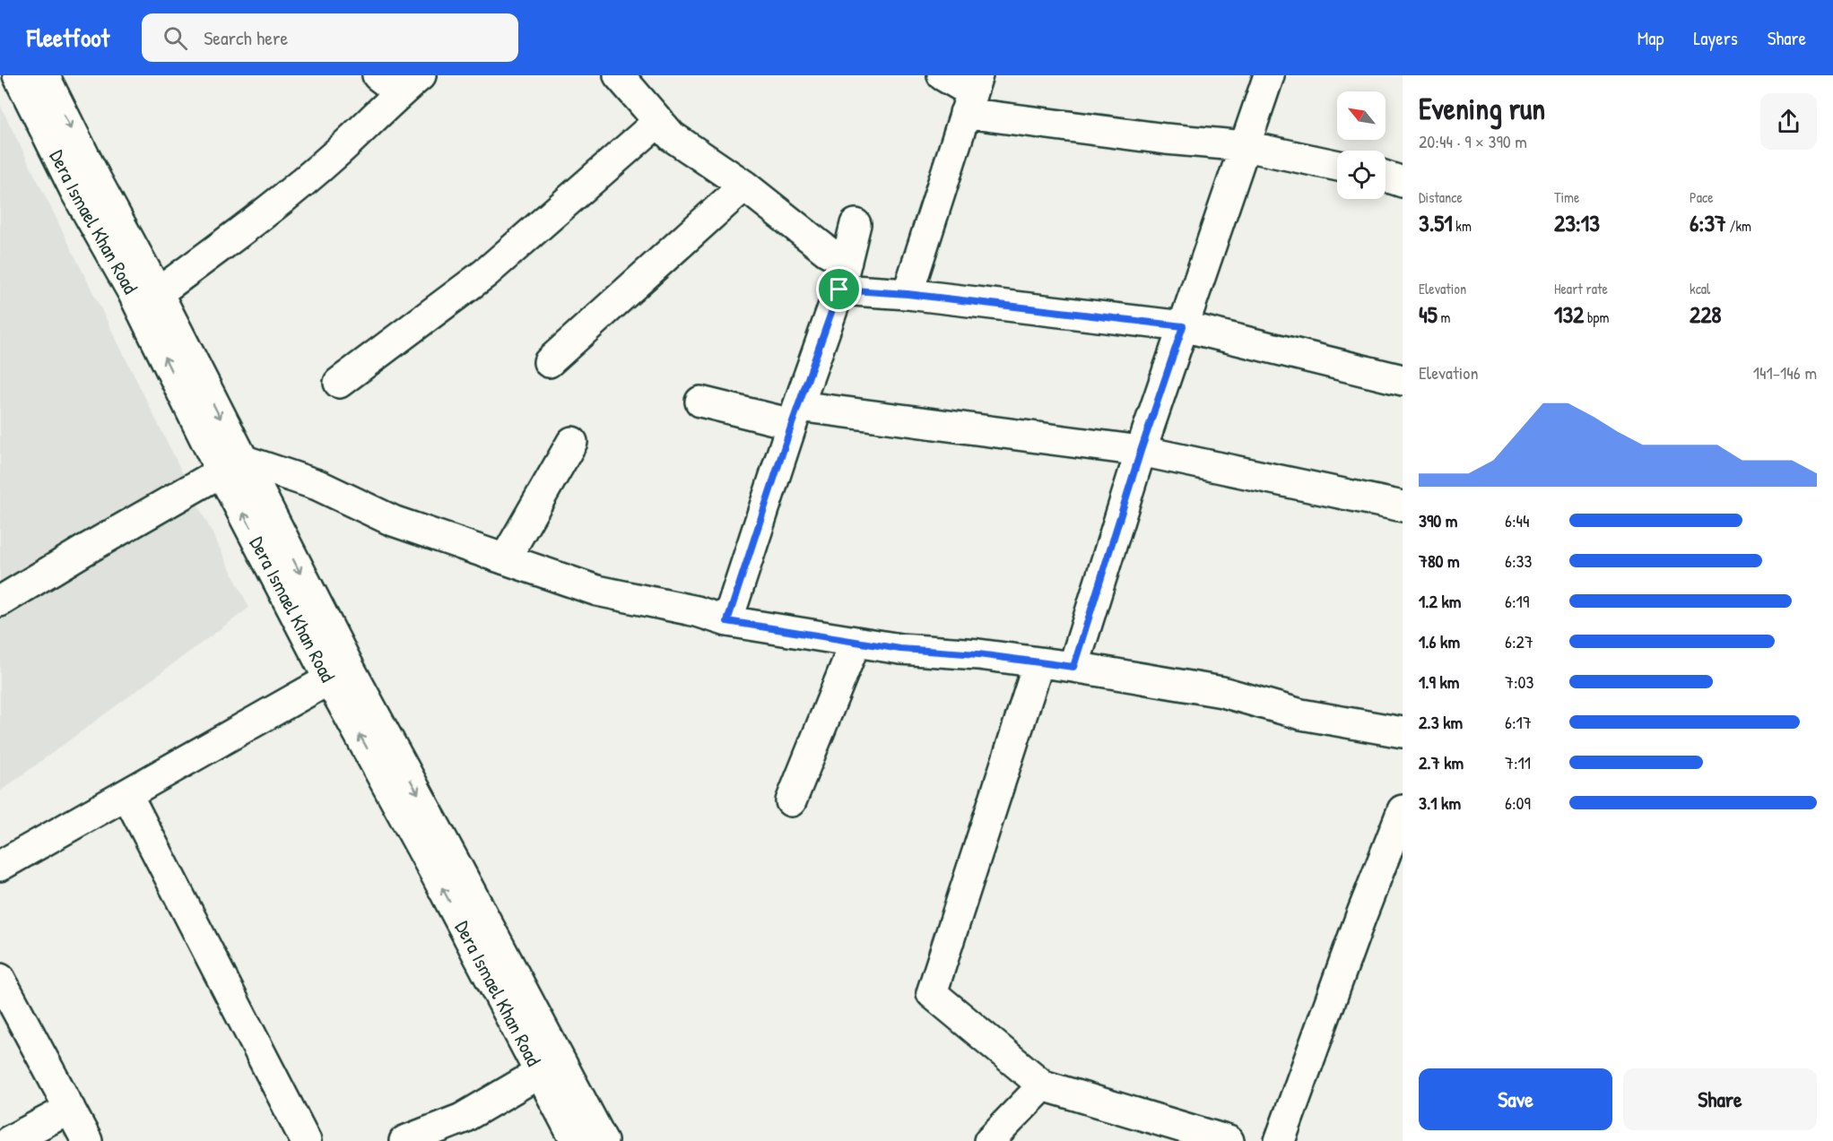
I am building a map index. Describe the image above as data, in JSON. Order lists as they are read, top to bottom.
{
  "streets": {
    "main road": ["Dera Ismael Khan Road"]
  },
  "north": "top left",
  "page": {
    "header": "Fleetfoot",
    "search": "Search here",
    "nav": ["Map", "Layers", "Share"],
    "heading": ["Evening run", "20:44 · 9 × 390 m"],
    "stats": [
      ["Distance", "3.51 km"],
      ["Time", "23:13"],
      ["Pace", "6:37 /km"],
      ["Elevation", "45 m"],
      ["Heart rate", "132 bpm"],
      ["kcal", "228"]
    ],
    "chart": ["Elevation", "141–146 m"],
    "list": [
      {
        "name": "390 m",
        "note": "6:44"
      },
      {
        "name": "780 m",
        "note": "6:33"
      },
      {
        "name": "1.2 km",
        "note": "6:19"
      },
      {
        "name": "1.6 km",
        "note": "6:27"
      },
      {
        "name": "1.9 km",
        "note": "7:03"
      },
      {
        "name": "2.3 km",
        "note": "6:17"
      },
      {
        "name": "2.7 km",
        "note": "7:11"
      },
      {
        "name": "3.1 km",
        "note": "6:09"
      }
    ],
    "buttons": ["Save", "Share"]
  }
}
